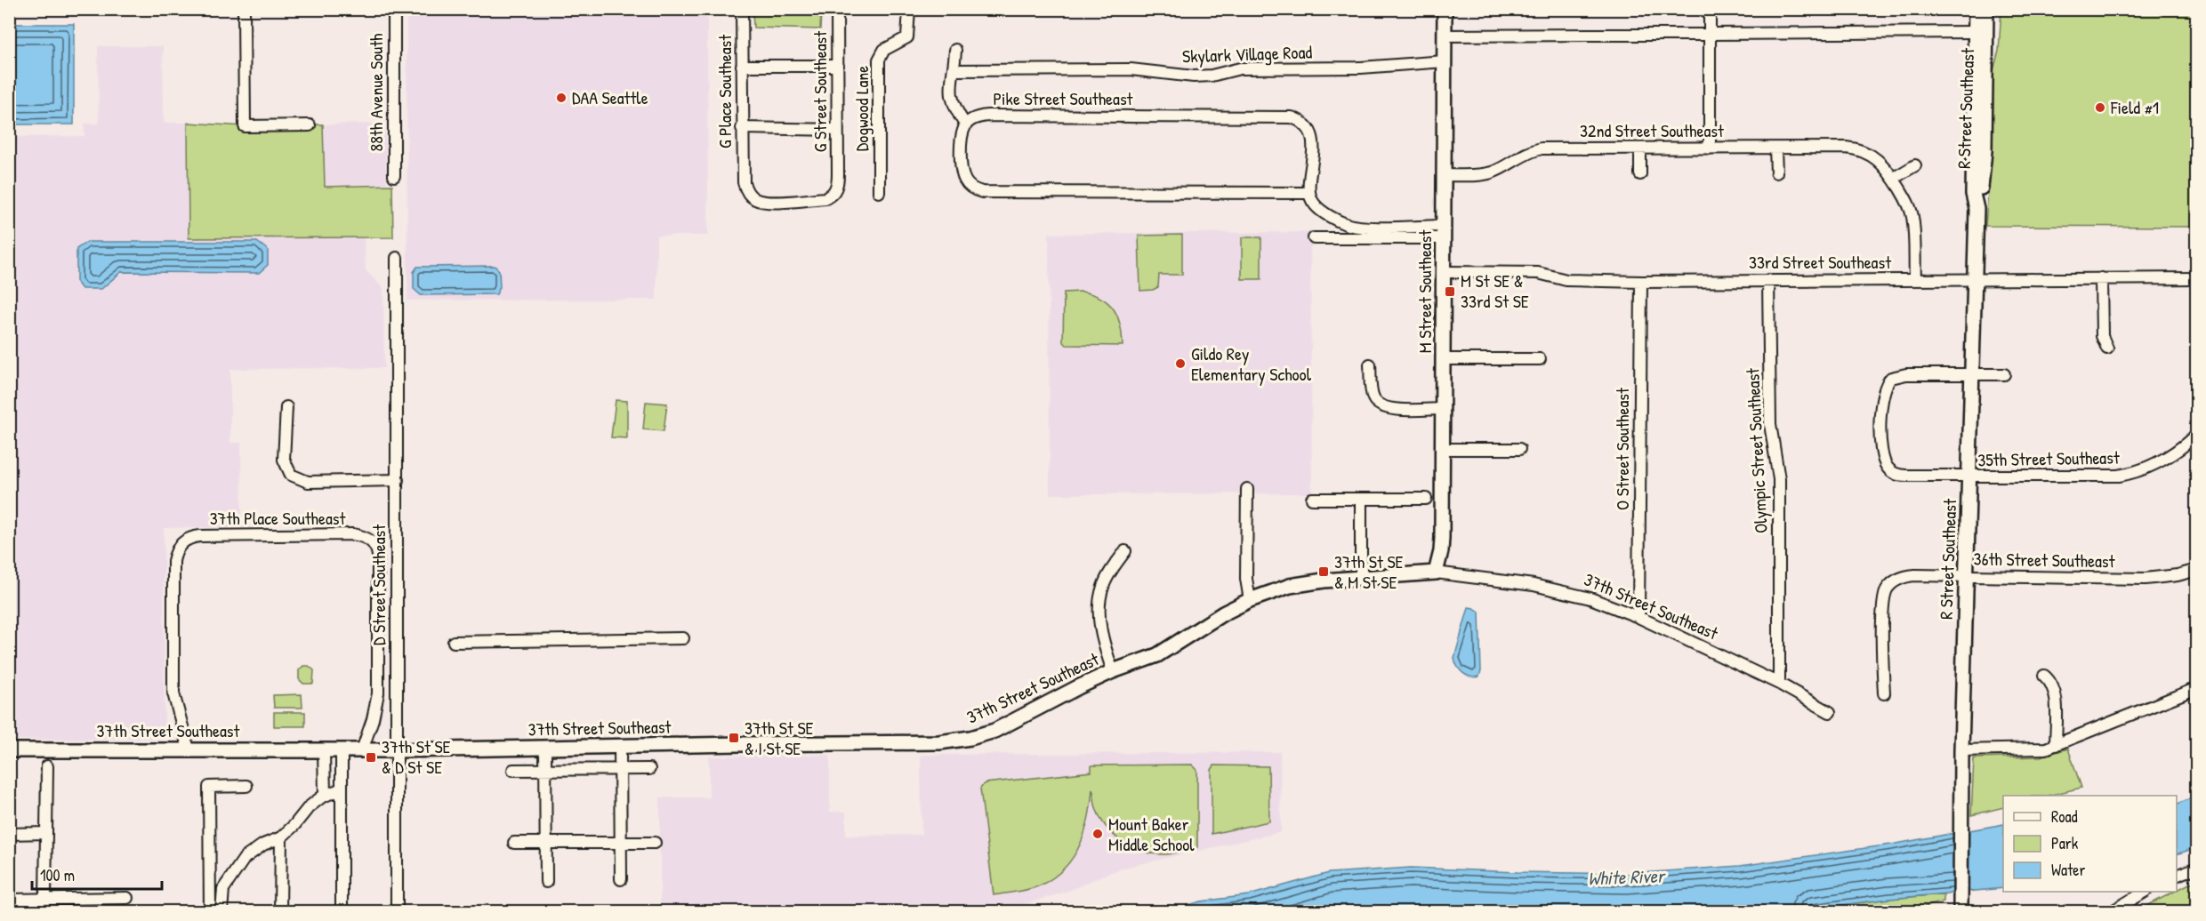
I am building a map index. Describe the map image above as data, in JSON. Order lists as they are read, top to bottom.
{
  "streets": {
    "street": [
      "Skylark Village Road",
      "G Place Southeast",
      "G Street Southeast",
      "88th Avenue South",
      "Pike Street Southeast",
      "Dogwood Lane",
      "R Street Southeast",
      "32nd Street Southeast",
      "33rd Street Southeast",
      "M Street Southeast",
      "O Street Southeast",
      "Olympic Street Southeast",
      "35th Street Southeast",
      "37th Place Southeast",
      "36th Street Southeast",
      "D Street Southeast",
      "37th Street Southeast"
    ]
  },
  "crossings": [
    ["Skylark Village Road", "M Street Southeast"],
    ["G Place Southeast", "G Street Southeast"],
    ["R Street Southeast", "33rd Street Southeast"],
    ["R Street Southeast", "35th Street Southeast"],
    ["R Street Southeast", "36th Street Southeast"],
    ["32nd Street Southeast", "M Street Southeast"],
    ["33rd Street Southeast", "M Street Southeast"],
    ["33rd Street Southeast", "O Street Southeast"],
    ["33rd Street Southeast", "Olympic Street Southeast"],
    ["M Street Southeast", "37th Street Southeast"],
    ["O Street Southeast", "37th Street Southeast"],
    ["Olympic Street Southeast", "37th Street Southeast"],
    ["37th Place Southeast", "37th Street Southeast"],
    ["D Street Southeast", "37th Street Southeast"]
  ],
  "water": ["White River"],
  "places": {
    "other": [
      "DAA Seattle",
      "Field #1",
      "Gildo Rey Elementary School",
      "Mount Baker Middle School"
    ],
    "transit": [
      "M St SE & 33rd St SE",
      "37th St SE & M St SE",
      "37th St SE & I St SE",
      "37th St SE & D St SE"
    ]
  },
  "legend": ["Road", "Park", "Water"],
  "scale_bar": "100 m"
}
